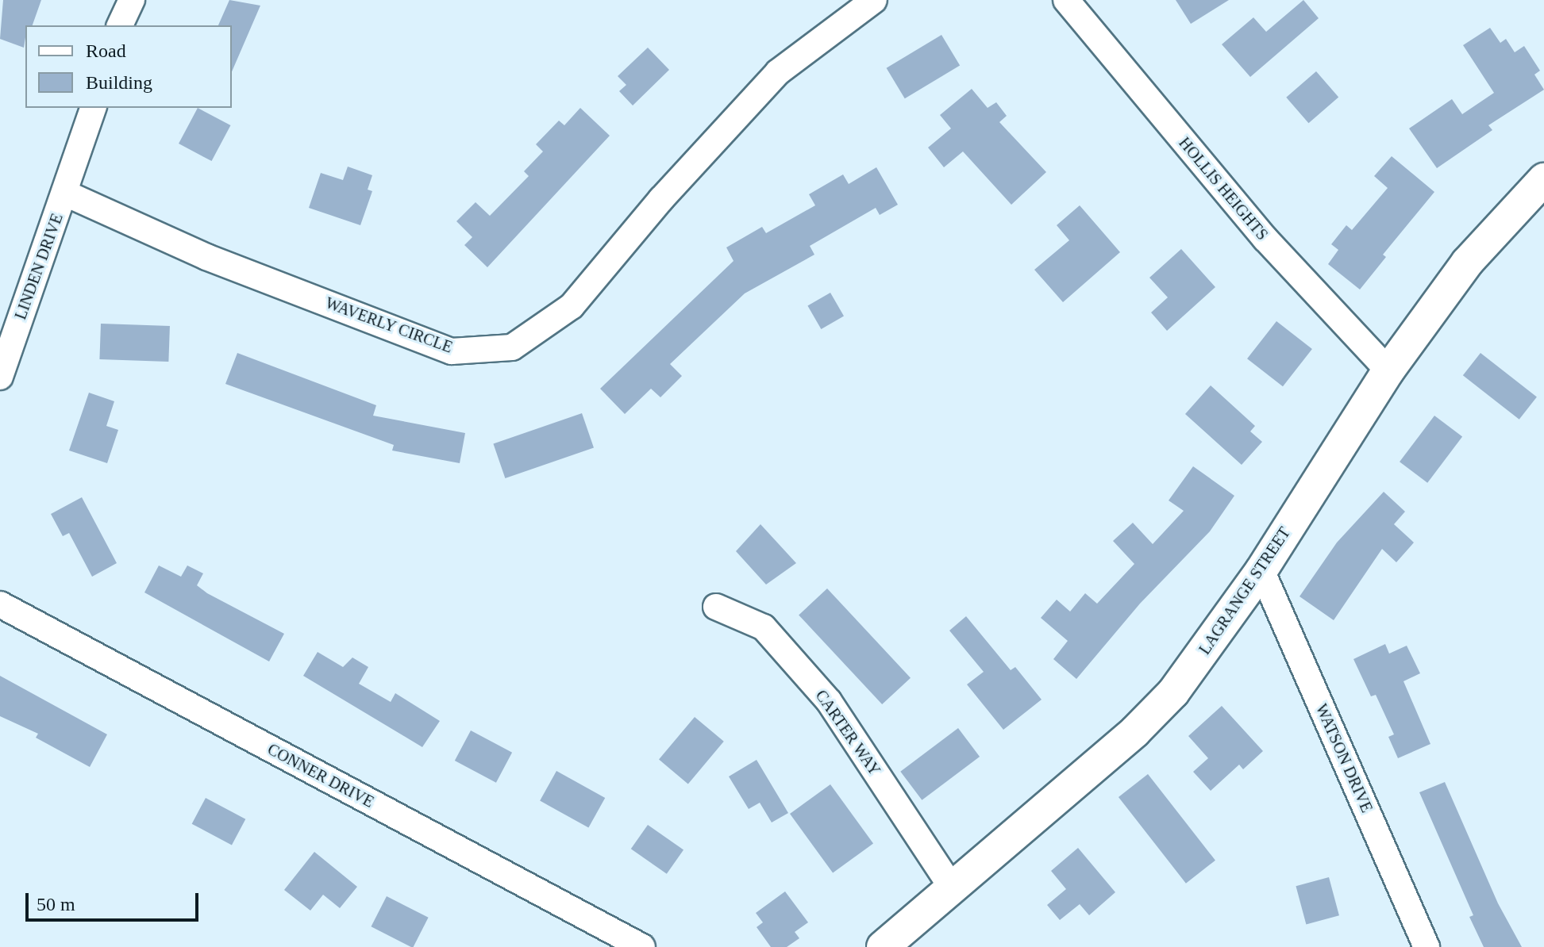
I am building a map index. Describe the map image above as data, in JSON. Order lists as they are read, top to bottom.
{
  "streets": {
    "street": [
      "HOLLIS HEIGHTS",
      "LINDEN DRIVE",
      "WAVERLY CIRCLE",
      "LAGRANGE STREET",
      "CARTER WAY",
      "WATSON DRIVE",
      "CONNER DRIVE"
    ]
  },
  "crossings": [
    ["HOLLIS HEIGHTS", "LAGRANGE STREET"],
    ["LINDEN DRIVE", "WAVERLY CIRCLE"],
    ["LAGRANGE STREET", "CARTER WAY"],
    ["LAGRANGE STREET", "WATSON DRIVE"]
  ],
  "legend": ["Road", "Building"],
  "scale_bar": "50 m"
}
